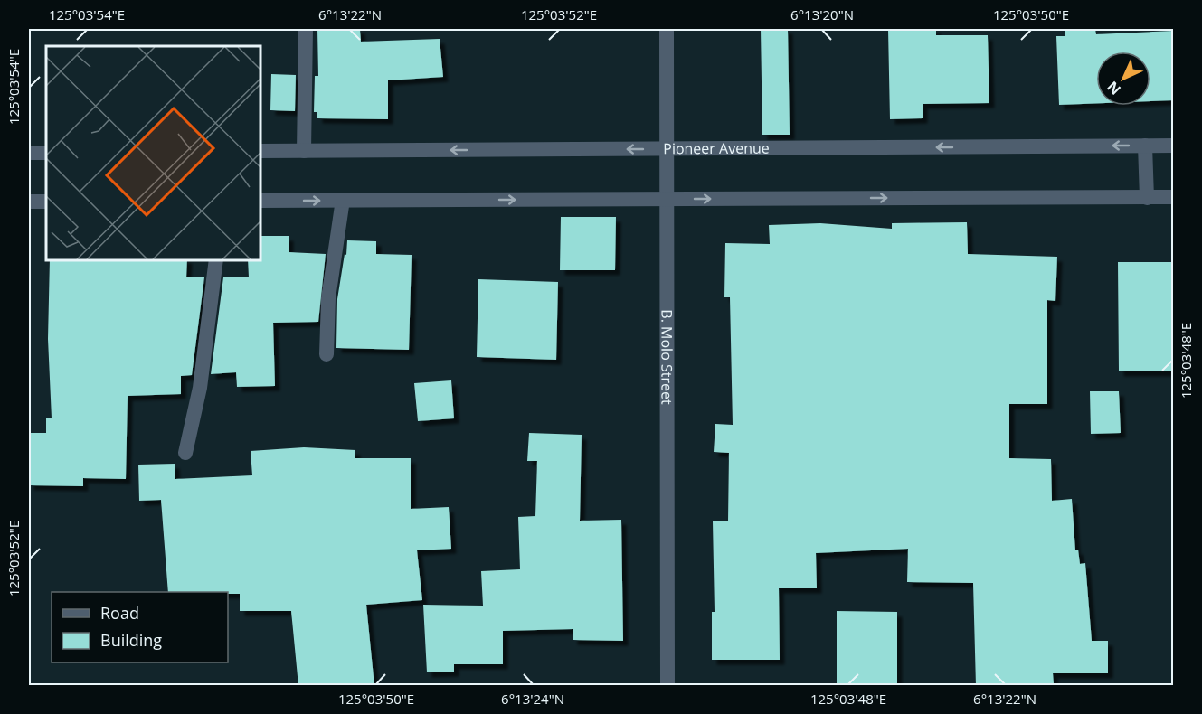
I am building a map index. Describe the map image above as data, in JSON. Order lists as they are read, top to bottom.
{
  "streets": {
    "street": ["Pioneer Avenue", "B. Molo Street"]
  },
  "crossings": [
    ["Pioneer Avenue", "B. Molo Street"]
  ],
  "legend": ["Road", "Building"],
  "north": "bottom left",
  "coordinates": [
    "125°03'54\"E",
    "6°13'22\"N",
    "125°03'52\"E",
    "6°13'20\"N",
    "125°03'50\"E",
    "125°03'48\"E",
    "6°13'24\"N"
  ]
}
